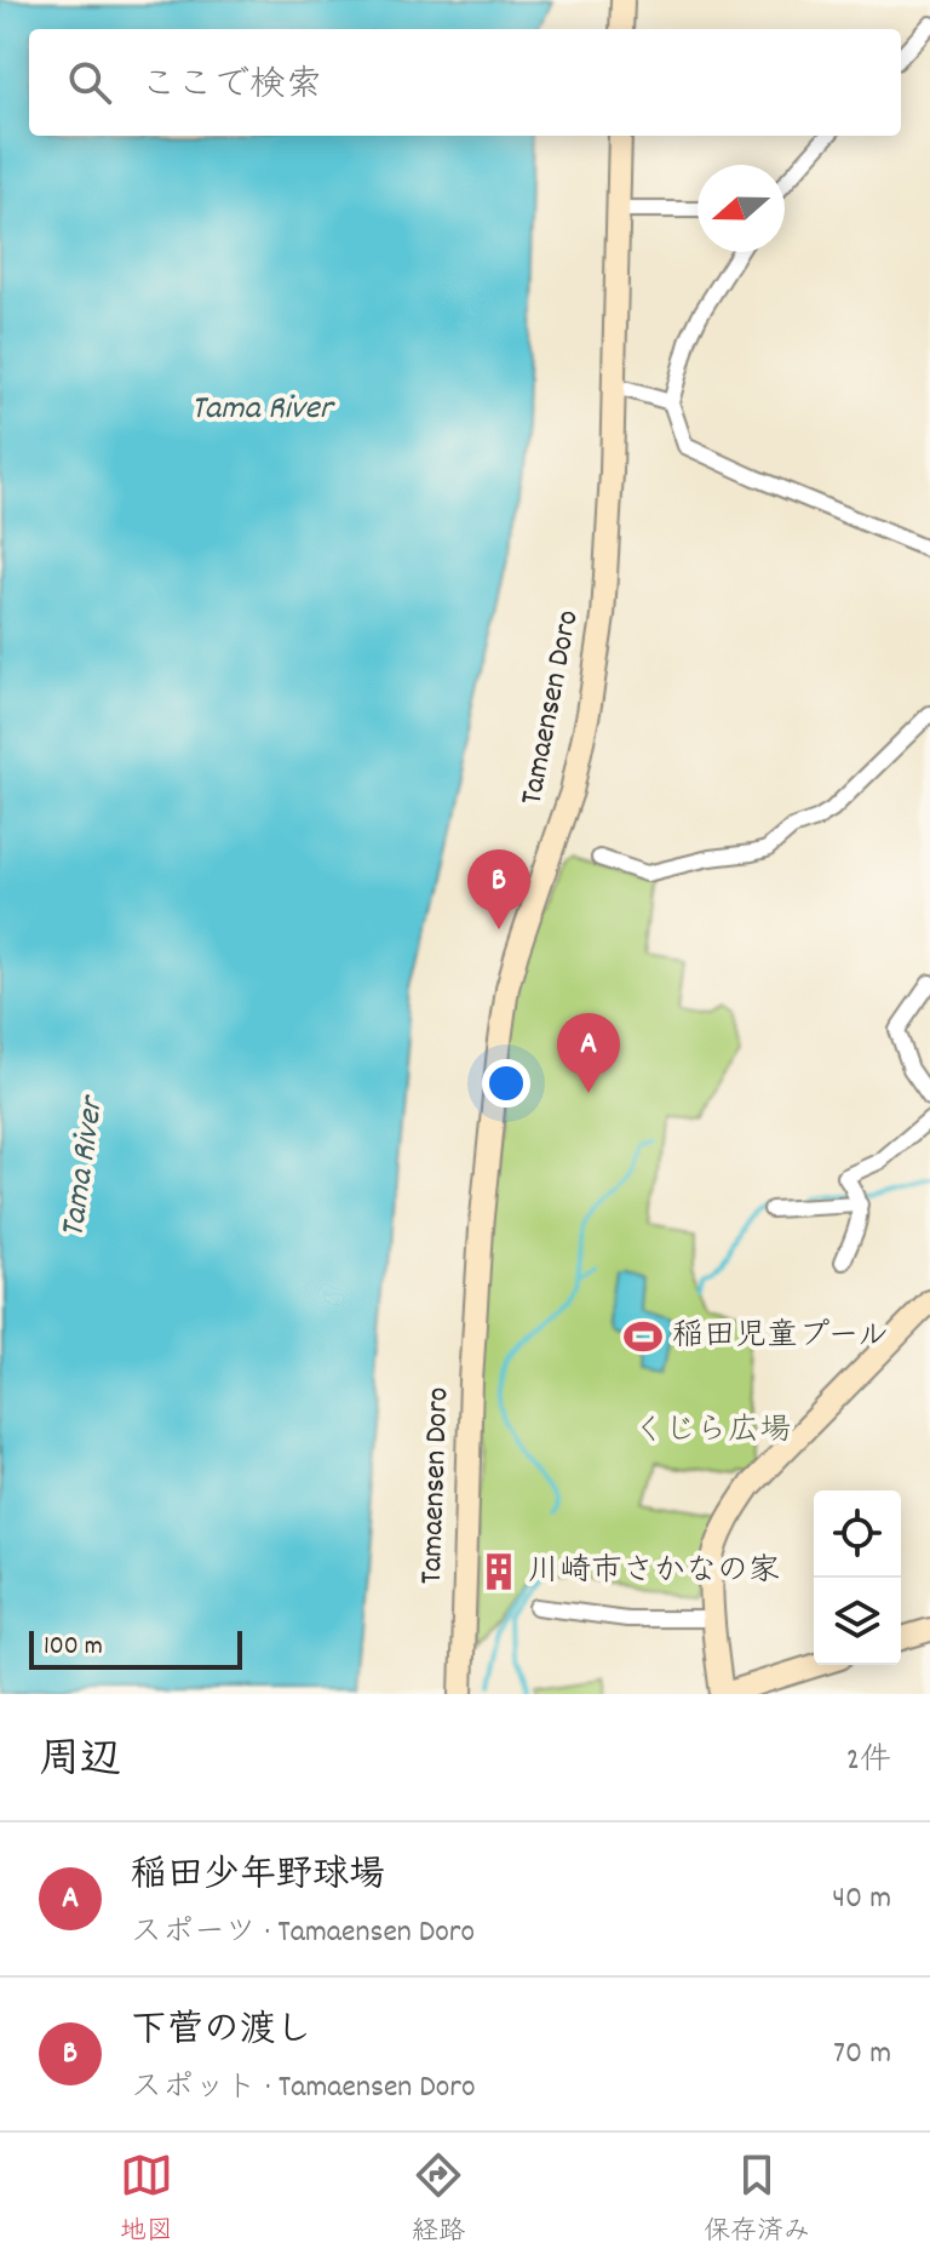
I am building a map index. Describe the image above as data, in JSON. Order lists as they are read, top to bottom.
{
  "streets": {
    "street": ["Tamaensen Doro"]
  },
  "water": ["Tama River"],
  "parks": ["くじら広場"],
  "places": {
    "sports": ["稲田児童プール"],
    "building": ["川崎市さかなの家"]
  },
  "scale_bar": "100 m",
  "north": "left",
  "page": {
    "search": "ここで検索",
    "pins": ["B", "A"],
    "scale": "100 m",
    "heading": ["周辺", "2件"],
    "list": [
      {
        "mark": "A",
        "name": "稲田少年野球場",
        "note": "スポーツ · Tamaensen Doro",
        "value": "40 m"
      },
      {
        "mark": "B",
        "name": "下菅の渡し",
        "note": "スポット · Tamaensen Doro",
        "value": "70 m"
      }
    ],
    "nav": ["地図", "経路", "保存済み"]
  }
}
